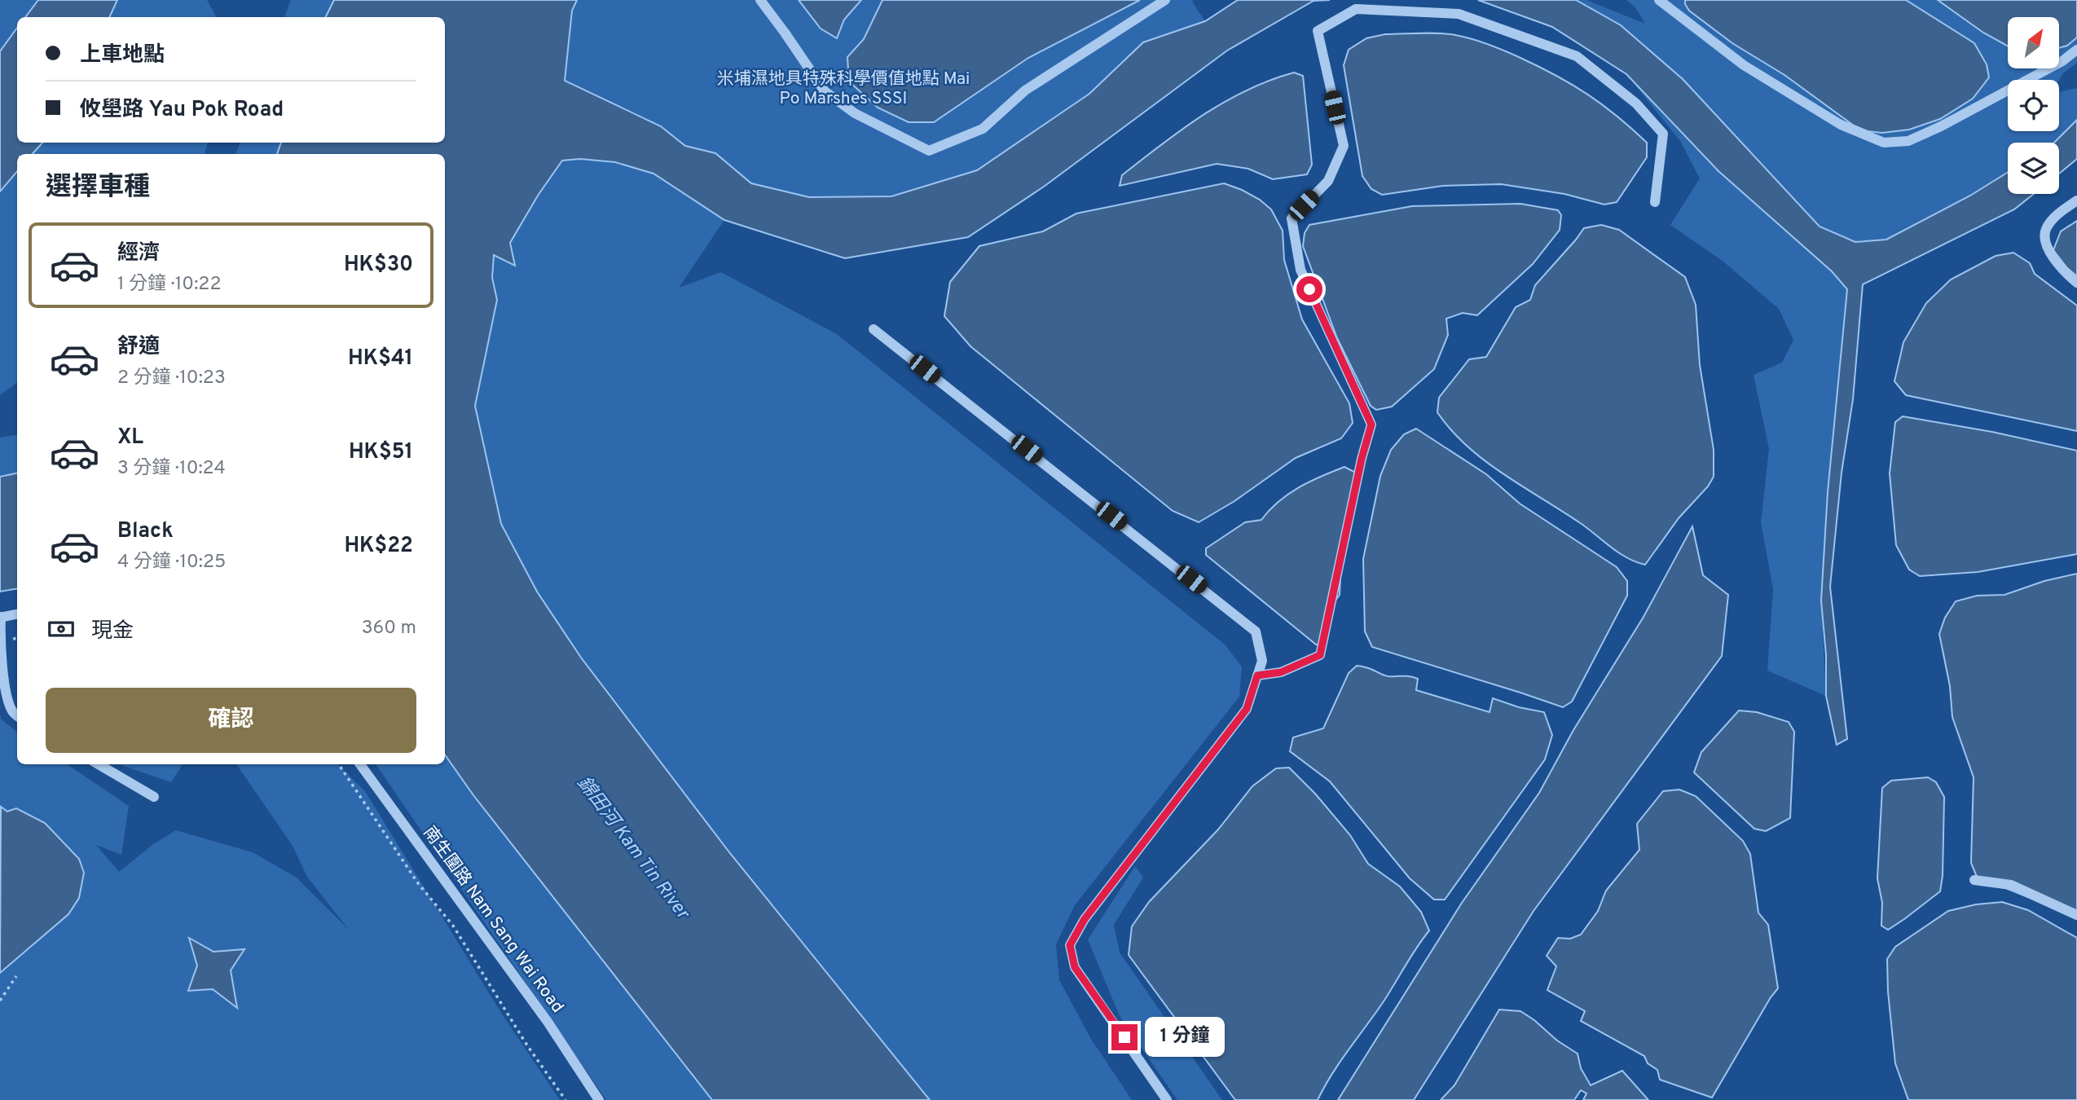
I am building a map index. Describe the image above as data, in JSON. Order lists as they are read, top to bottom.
{
  "streets": {
    "street": ["南生圍路 Nam Sang Wai Road"]
  },
  "water": ["錦田河 Kam Tin River"],
  "parks": ["米埔濕地具特殊科學價值地點 Mai Po Marshes SSSI"],
  "north": "top right",
  "page": {
    "banner": ["上車地點", "攸壆路 Yau Pok Road"],
    "heading": "選擇車種",
    "list": [
      {
        "name": "經濟",
        "note": "1 分鐘 · 10:22",
        "value": "HK$30"
      },
      {
        "name": "舒適",
        "note": "2 分鐘 · 10:23",
        "value": "HK$41"
      },
      {
        "name": "XL",
        "note": "3 分鐘 · 10:24",
        "value": "HK$51"
      },
      {
        "name": "Black",
        "note": "4 分鐘 · 10:25",
        "value": "HK$22"
      }
    ],
    "pay": ["現金", "360 m"],
    "buttons": "確認",
    "bubble": "1 分鐘"
  }
}
